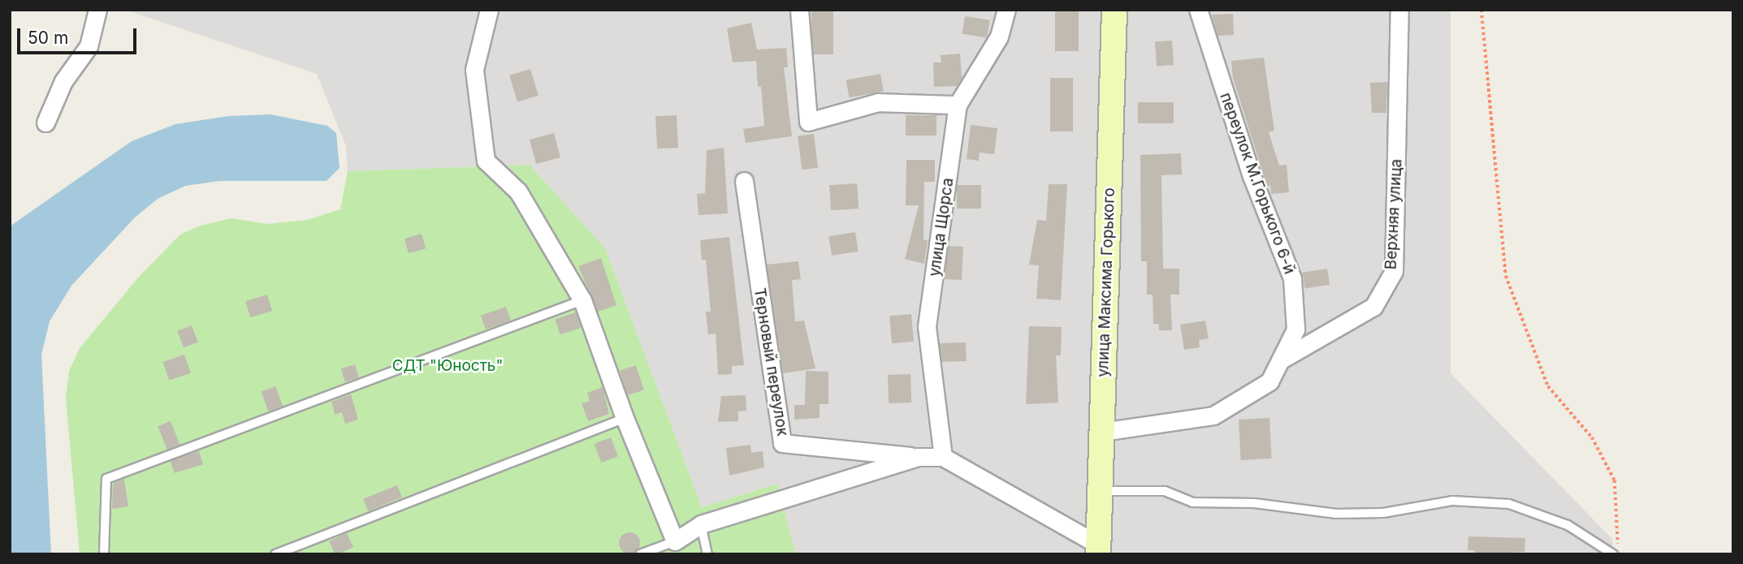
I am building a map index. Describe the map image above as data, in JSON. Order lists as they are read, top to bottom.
{
  "streets": {
    "street": [
      "переулок М.Горького 6-й",
      "Верхняя улица",
      "улица Щорса",
      "улица Максима Горького",
      "Терновый переулок"
    ]
  },
  "crossings": [
    ["переулок М.Горького 6-й", "Верхняя улица"],
    ["переулок М.Горького 6-й", "улица Максима Горького"]
  ],
  "parks": ["СДТ \"Юность\""],
  "scale_bar": "50 m"
}
